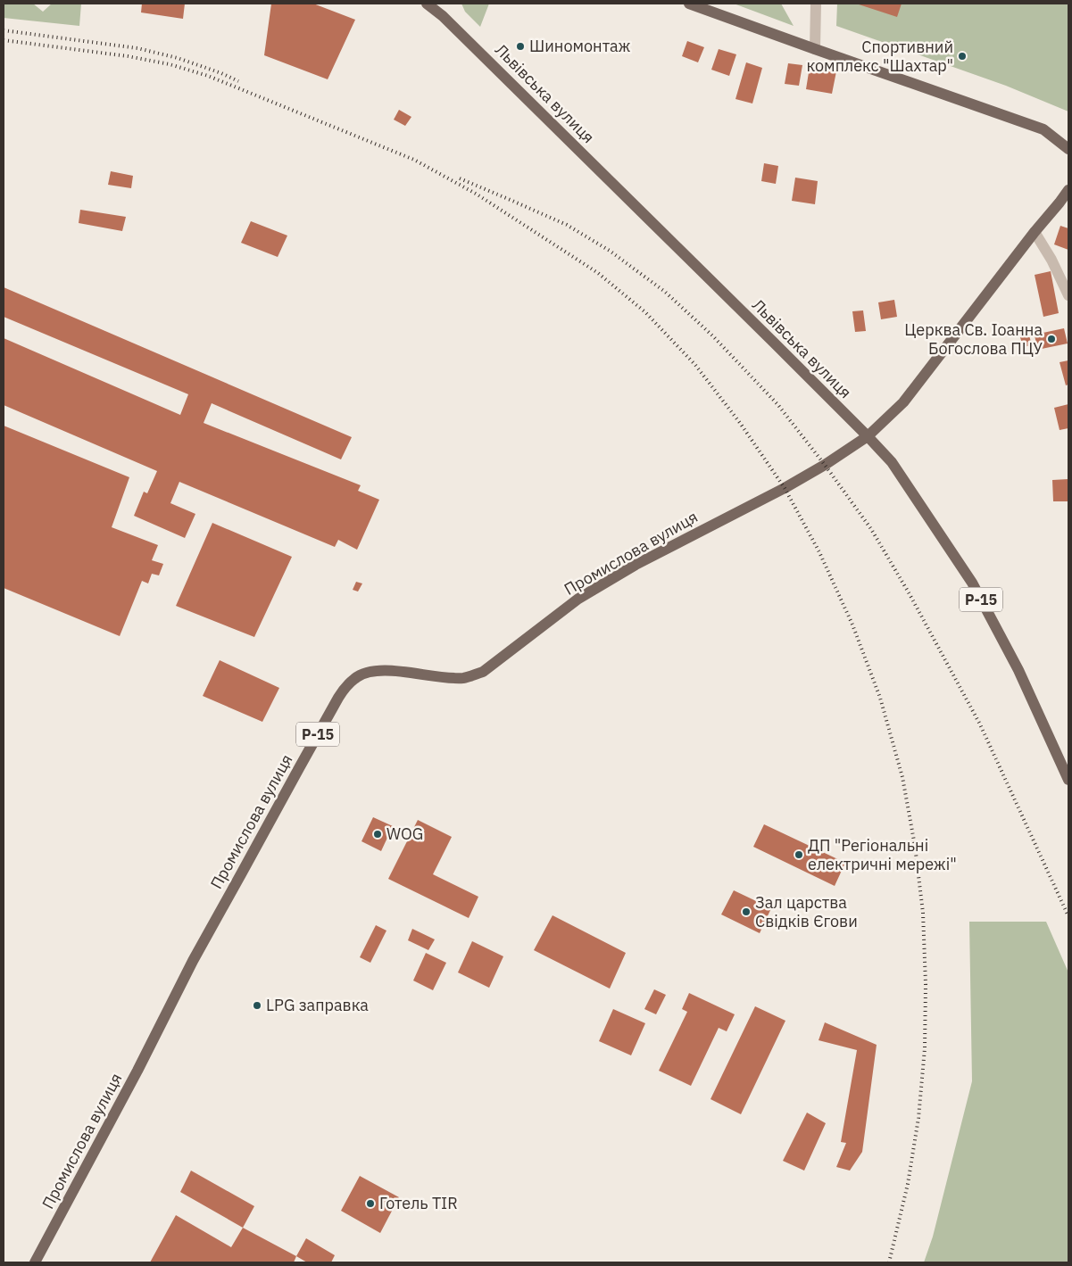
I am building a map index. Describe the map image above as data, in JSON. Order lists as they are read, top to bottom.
{
  "streets": {
    "main road": ["Львівська вулиця", "Промислова вулиця", "Р-15"]
  },
  "crossings": [
    ["Львівська вулиця", "Промислова вулиця"]
  ],
  "places": [
    "Шиномонтаж",
    "Спортивний комплекс \"Шахтар\"",
    "Церква Св. Іоанна Богослова ПЦУ",
    "WOG",
    "ДП \"Регіональні електричні мережі\"",
    "Зал царства Свідків Єгови",
    "LPG заправка",
    "Готель TIR"
  ]
}
